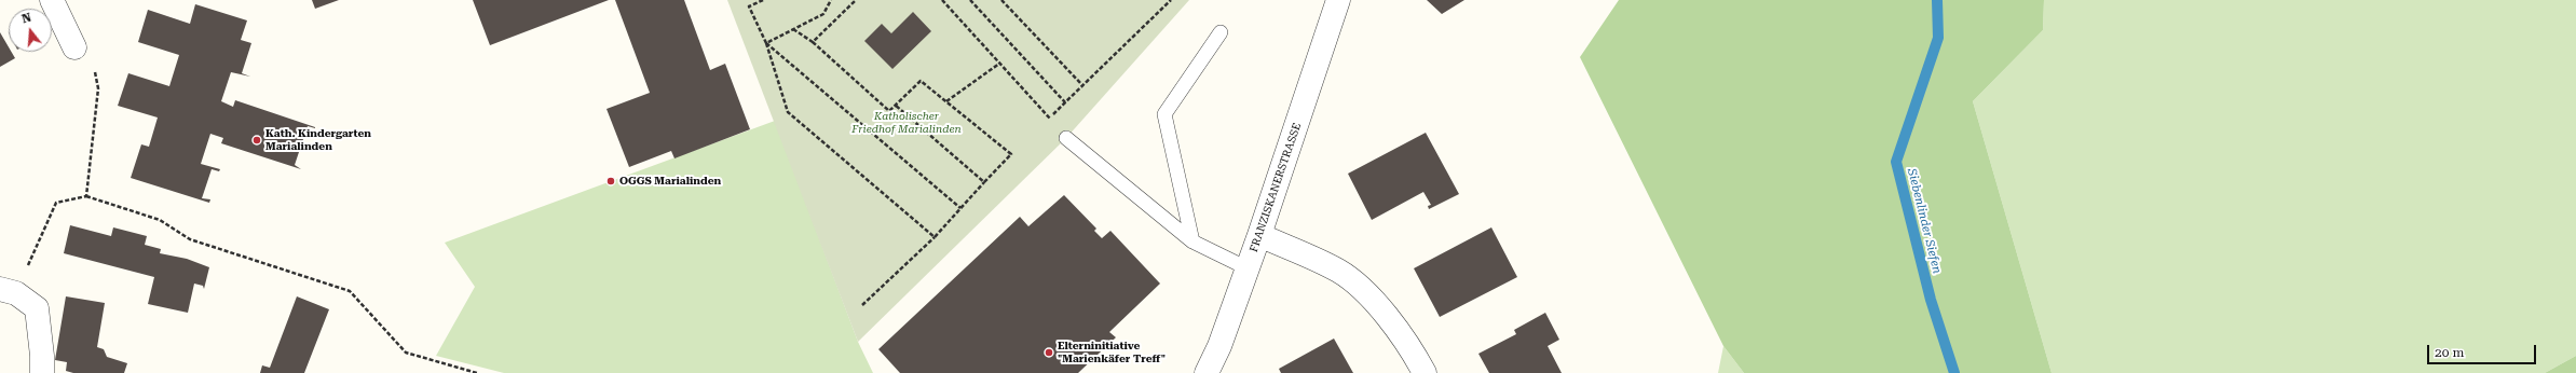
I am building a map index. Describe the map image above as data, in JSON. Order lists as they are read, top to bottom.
{
  "streets": {
    "street": ["FRANZISKANERSTRASSE"]
  },
  "water": ["Siebenlinder Siefen"],
  "parks": ["Katholischer Friedhof Marialinden"],
  "places": ["Kath. Kindergarten Marialinden", "OGGS Marialinden", "Elterninitiative \"Marienkäfer Treff\""],
  "scale_bar": "20 m",
  "north": "top"
}
